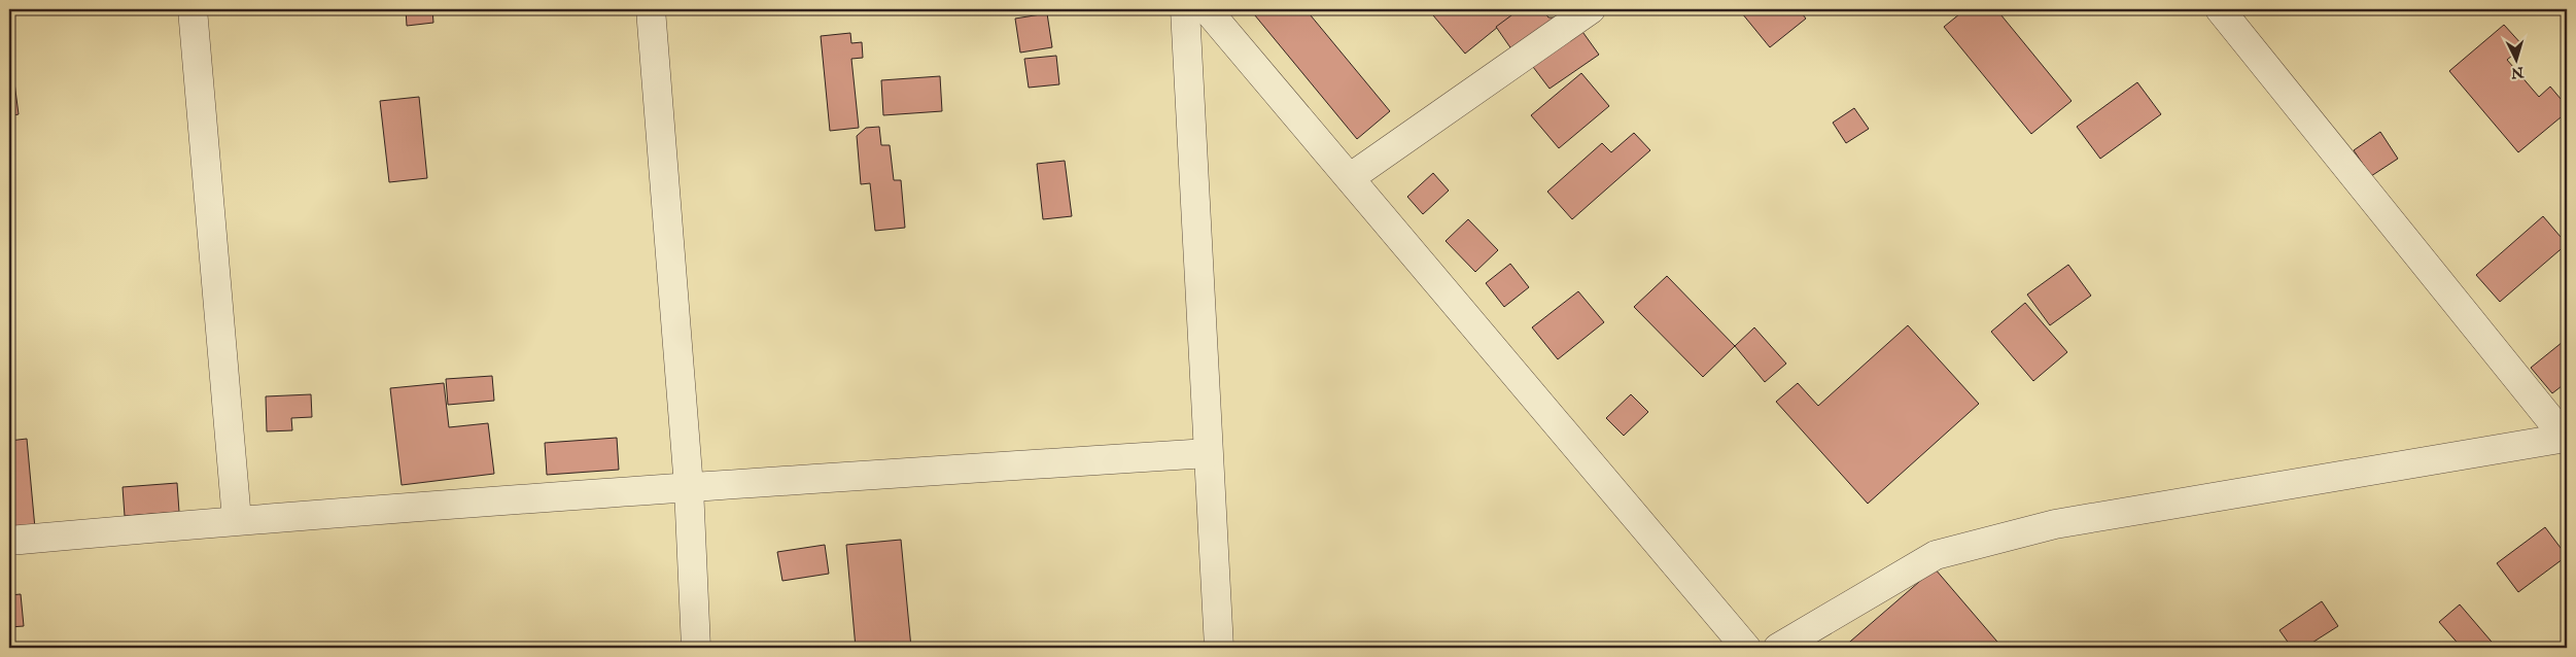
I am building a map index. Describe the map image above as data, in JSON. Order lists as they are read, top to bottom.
{
  "north": "bottom"
}
